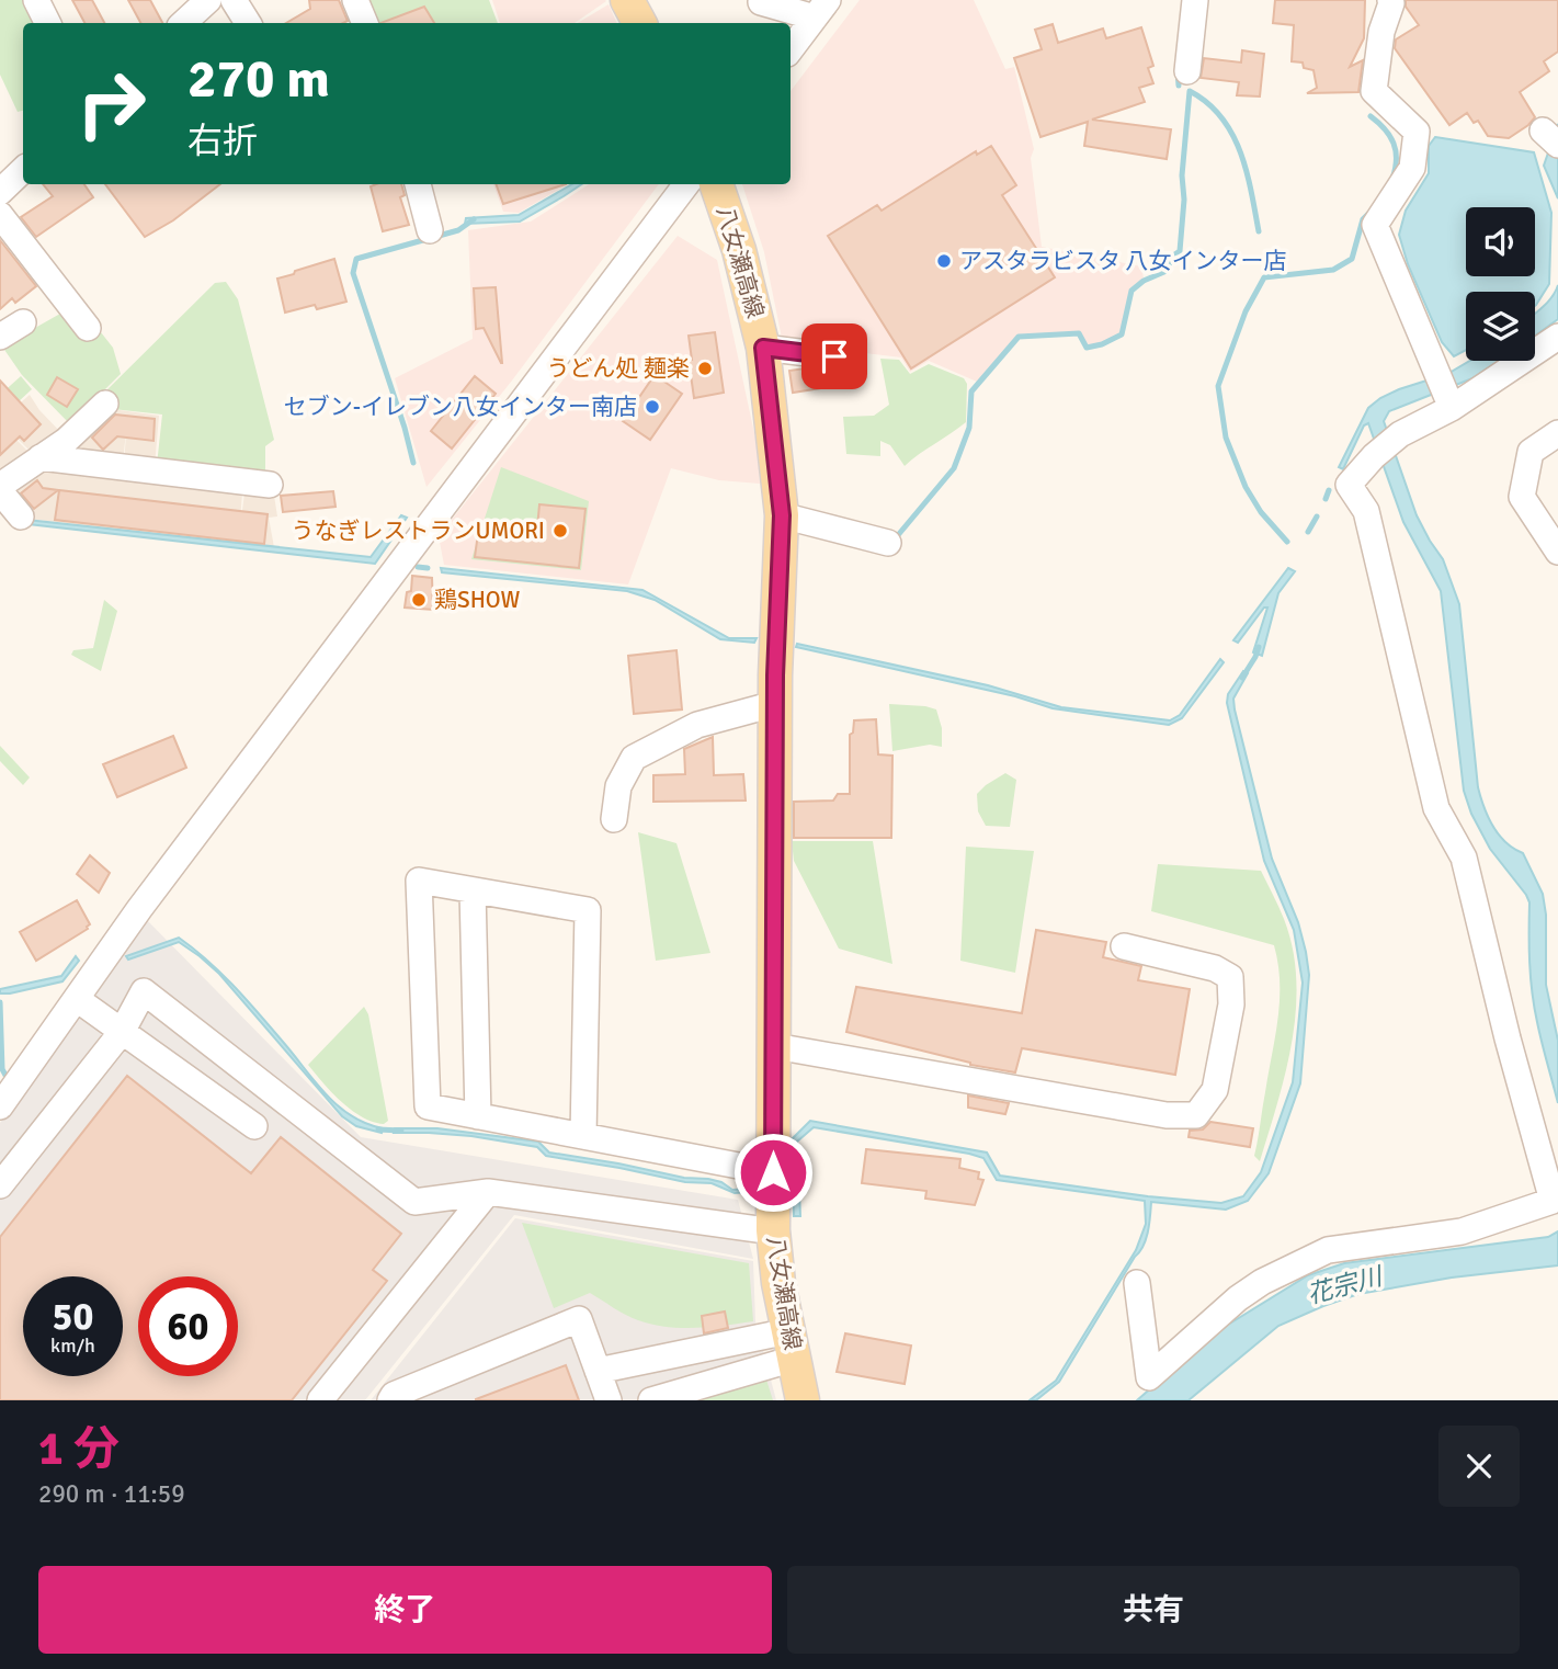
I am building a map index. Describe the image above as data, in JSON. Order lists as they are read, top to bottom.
{
  "streets": {
    "main road": ["八女瀬高線"]
  },
  "water": ["花宗川"],
  "places": [
    "アスタラビスタ 八女インター店",
    "うどん処 麺楽",
    "セブン-イレブン八女インター南店",
    "うなぎレストランUMORI",
    "鶏SHOW"
  ],
  "page": {
    "turn": ["270 m", "右折"],
    "speed": "50 km/h",
    "limit": "60",
    "heading": ["1 分", "290 m · 11:59"],
    "buttons": ["終了", "共有"]
  }
}
